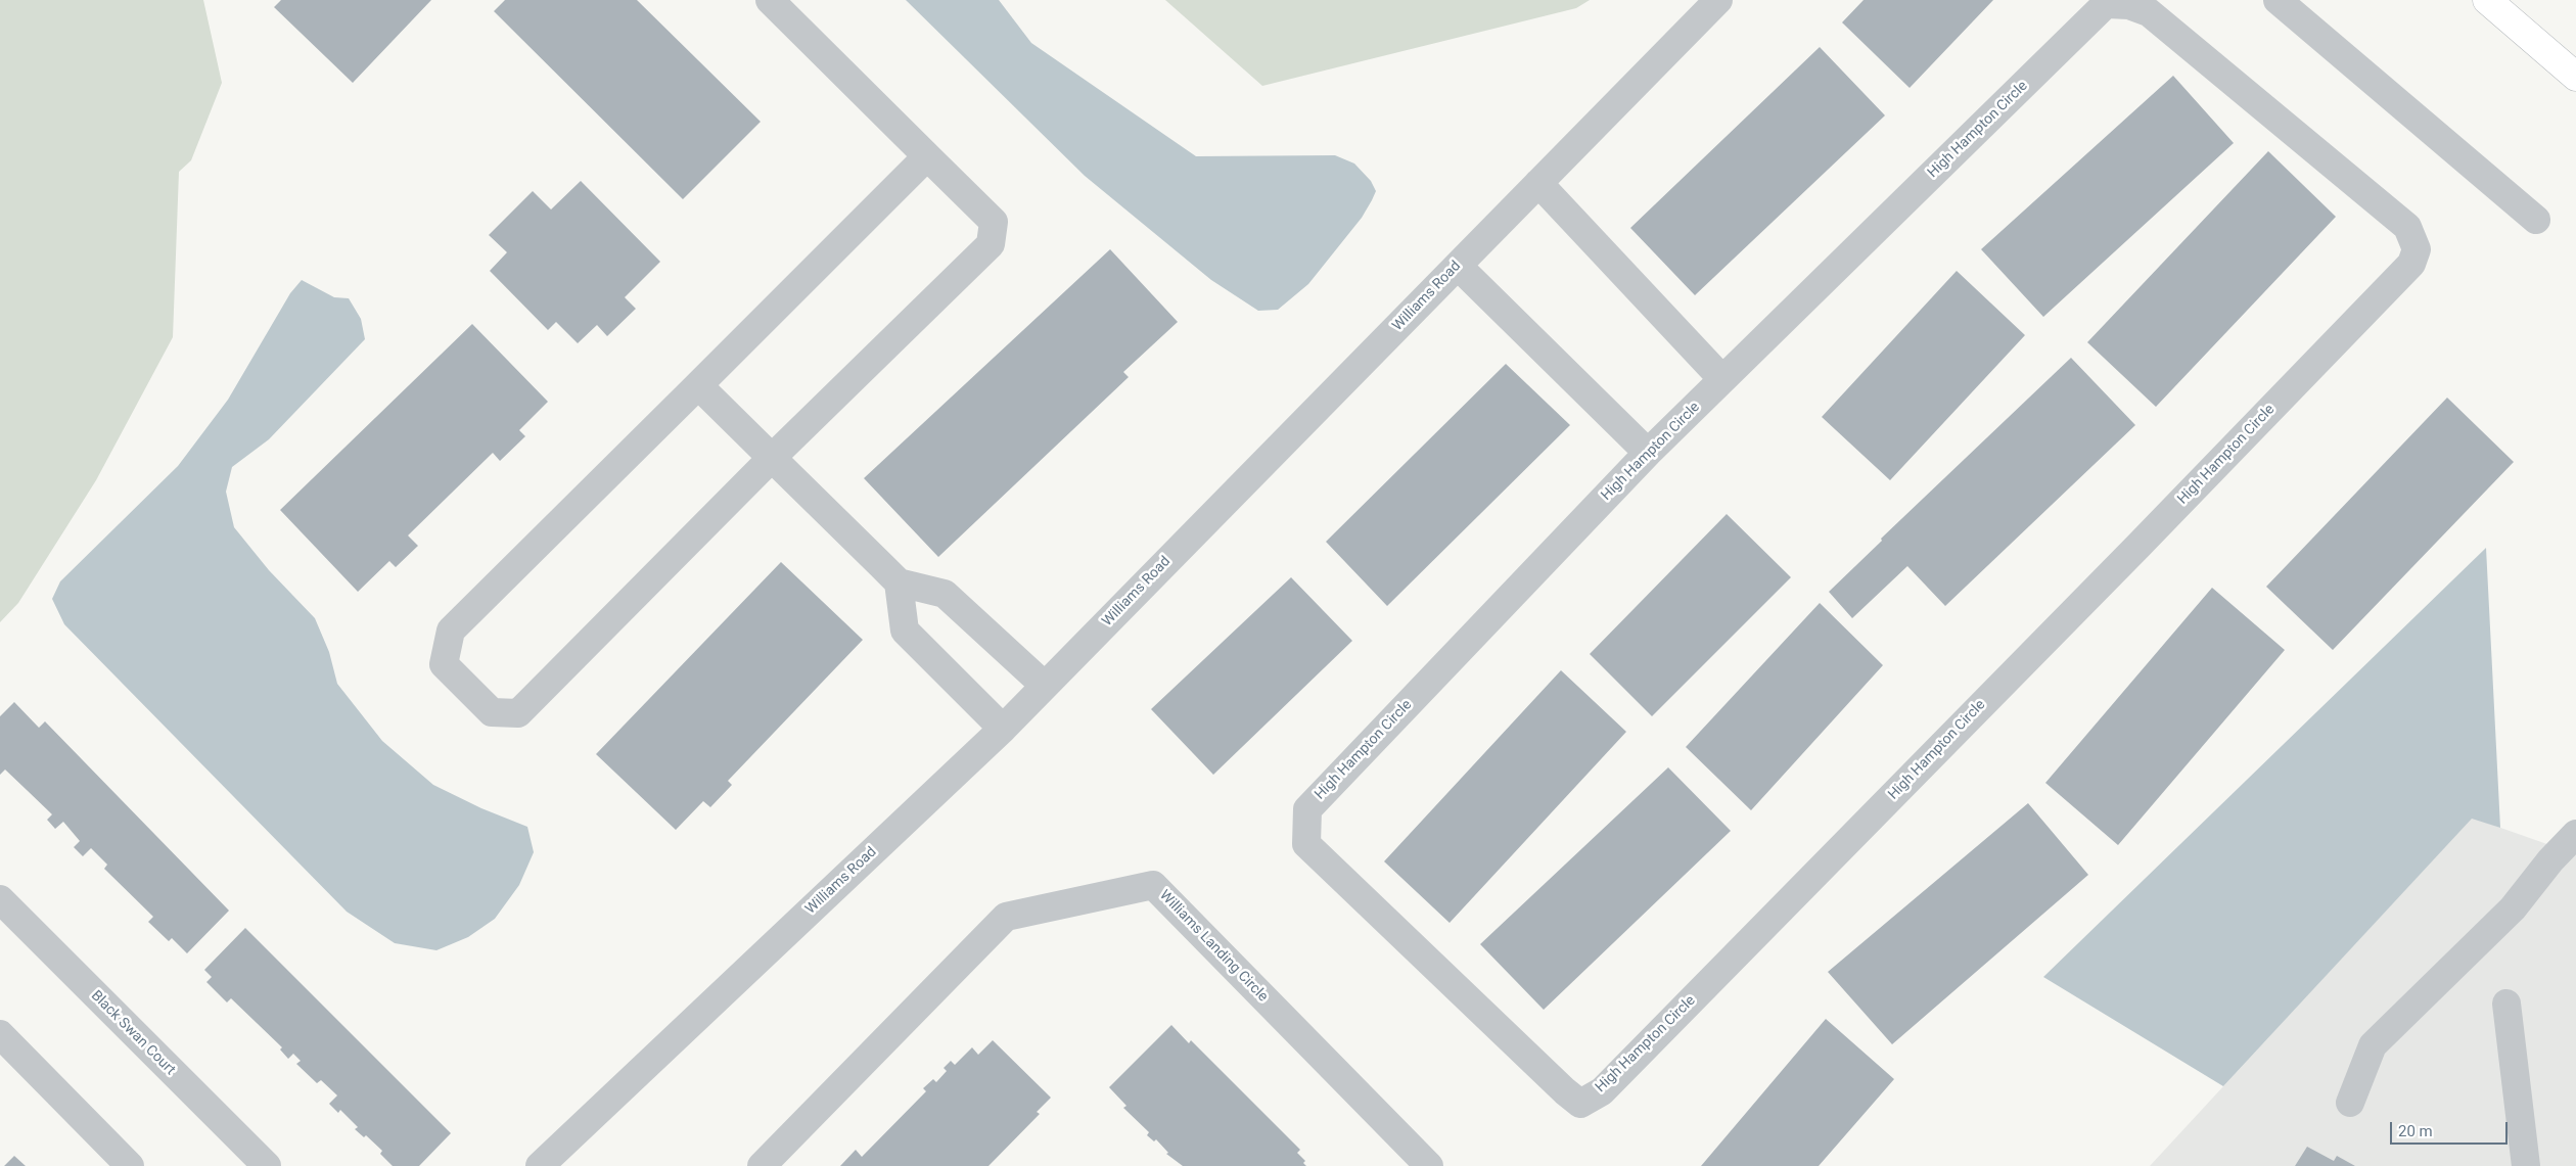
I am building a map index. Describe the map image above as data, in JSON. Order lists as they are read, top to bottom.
{
  "streets": {
    "street": [
      "High Hampton Circle",
      "Williams Road",
      "Williams Landing Circle",
      "Black Swan Court"
    ]
  },
  "scale_bar": "20 m"
}
